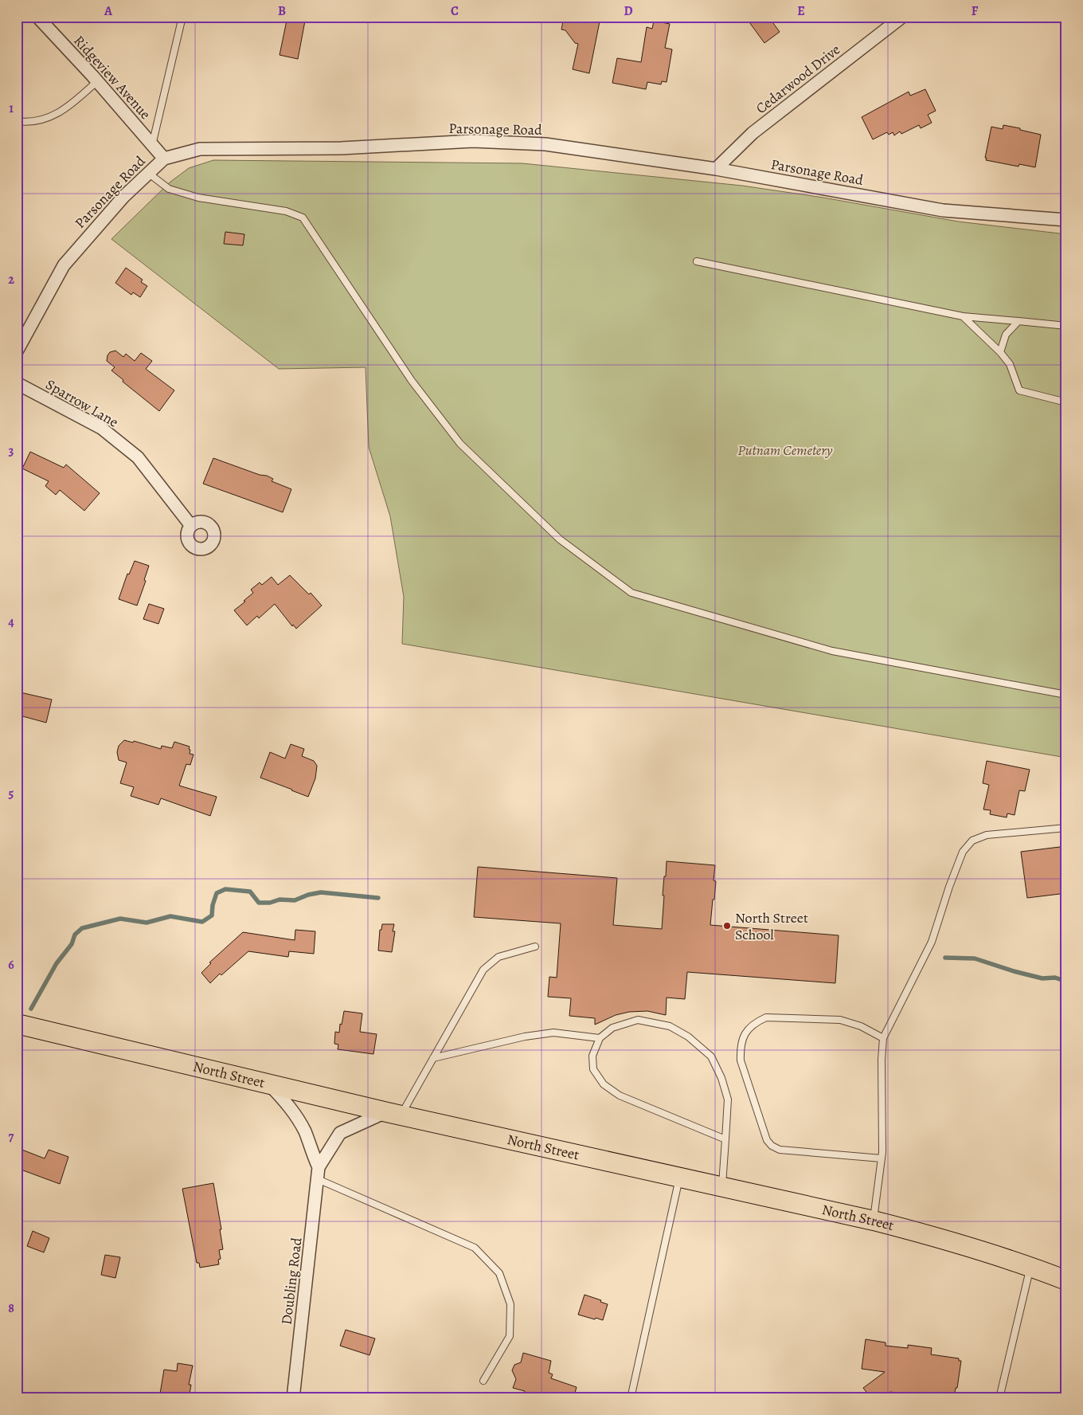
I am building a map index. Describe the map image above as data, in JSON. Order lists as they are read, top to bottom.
{
  "streets": {
    "main road": ["North Street"],
    "street": [
      "Ridgeview Avenue",
      "Cedarwood Drive",
      "Parsonage Road",
      "Sparrow Lane",
      "Doubling Road"
    ]
  },
  "crossings": [
    ["Ridgeview Avenue", "Parsonage Road"],
    ["Cedarwood Drive", "Parsonage Road"],
    ["North Street", "Doubling Road"]
  ],
  "parks": ["Putnam Cemetery"],
  "places": ["North Street School"],
  "grid": {
    "columns": [
      "A",
      "B",
      "C",
      "D",
      "E",
      "F"
    ],
    "rows": [
      "1",
      "2",
      "3",
      "4",
      "5",
      "6",
      "7",
      "8"
    ]
  }
}
